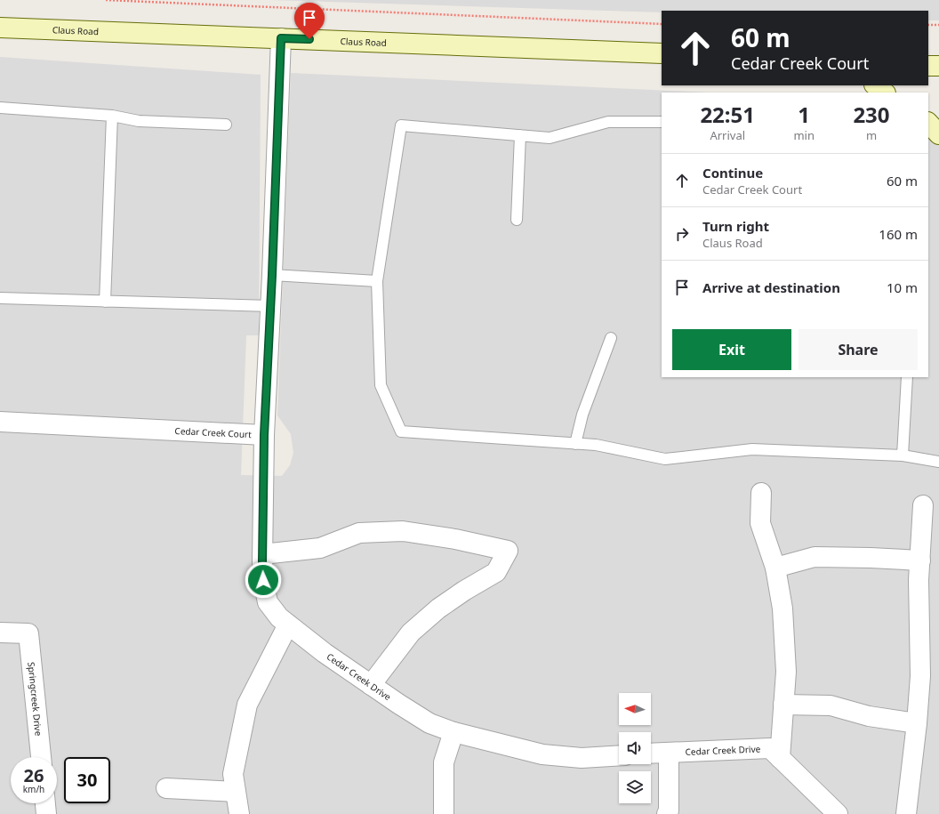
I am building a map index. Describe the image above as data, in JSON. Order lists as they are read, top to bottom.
{
  "streets": {
    "main road": ["Claus Road"],
    "street": ["Cedar Creek Court", "Cedar Creek Drive", "Springcreek Drive"]
  },
  "crossings": [
    ["Claus Road", "Cedar Creek Court"],
    ["Cedar Creek Court", "Cedar Creek Drive"]
  ],
  "north": "left",
  "page": {
    "turn": ["60 m", "Cedar Creek Court"],
    "eta": [
      "22:51",
      "Arrival",
      "1",
      "min",
      "230",
      "m"
    ],
    "list": [
      {
        "name": "Continue",
        "note": "Cedar Creek Court",
        "value": "60 m"
      },
      {
        "name": "Turn right",
        "note": "Claus Road",
        "value": "160 m"
      },
      {
        "name": "Arrive at destination",
        "value": "10 m"
      }
    ],
    "buttons": ["Exit", "Share"],
    "speed": "26 km/h",
    "limit": "30"
  }
}
